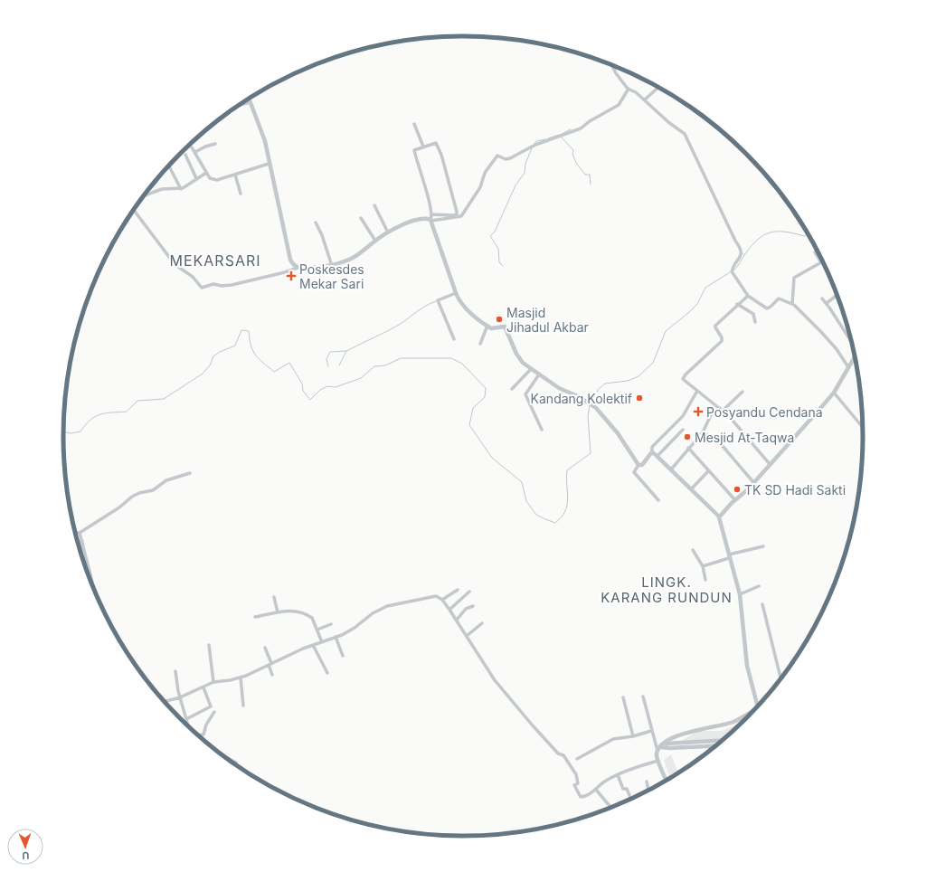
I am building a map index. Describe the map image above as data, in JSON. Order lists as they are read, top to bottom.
{
  "districts": ["MEKARSARI", "LINGK. KARANG RUNDUN"],
  "places": {
    "health": ["Poskesdes Mekar Sari", "Posyandu Cendana"],
    "other": [
      "Masjid Jihadul Akbar",
      "Kandang Kolektif",
      "Mesjid At-Taqwa",
      "TK SD Hadi Sakti"
    ]
  },
  "north": "bottom"
}
